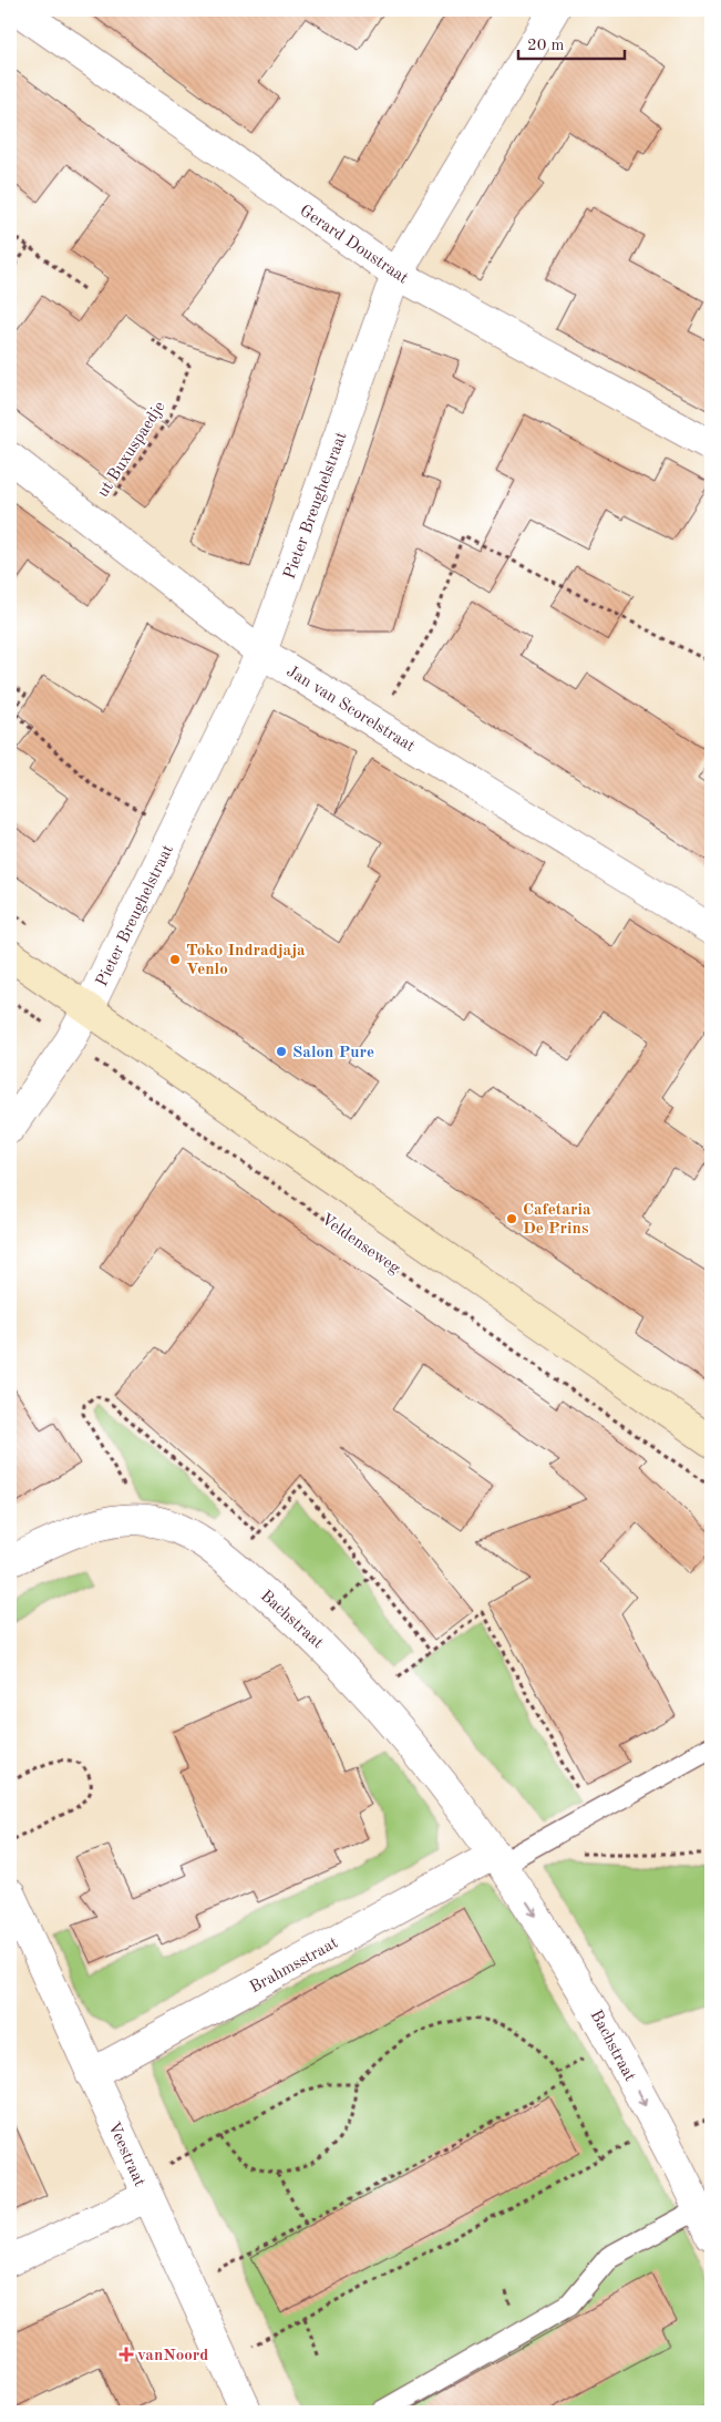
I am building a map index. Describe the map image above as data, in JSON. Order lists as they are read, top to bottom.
{
  "streets": {
    "street": [
      "Gerard Doustraat",
      "Pieter Breughelstraat",
      "Jan van Scorelstraat",
      "Bachstraat",
      "Brahmsstraat",
      "Veestraat"
    ],
    "path": ["ut Buxuspaedje", "Veldenseweg"]
  },
  "crossings": [
    ["Gerard Doustraat", "Pieter Breughelstraat"],
    ["ut Buxuspaedje", "Jan van Scorelstraat"],
    ["Pieter Breughelstraat", "Jan van Scorelstraat"],
    ["Pieter Breughelstraat", "Veldenseweg"],
    ["Bachstraat", "Brahmsstraat"],
    ["Brahmsstraat", "Veestraat"]
  ],
  "one_way": ["Bachstraat"],
  "places": {
    "other": ["Toko Indradjaja Venlo", "Salon Pure", "Cafetaria De Prins"],
    "health": ["vanNoord"]
  },
  "scale_bar": "20 m"
}
